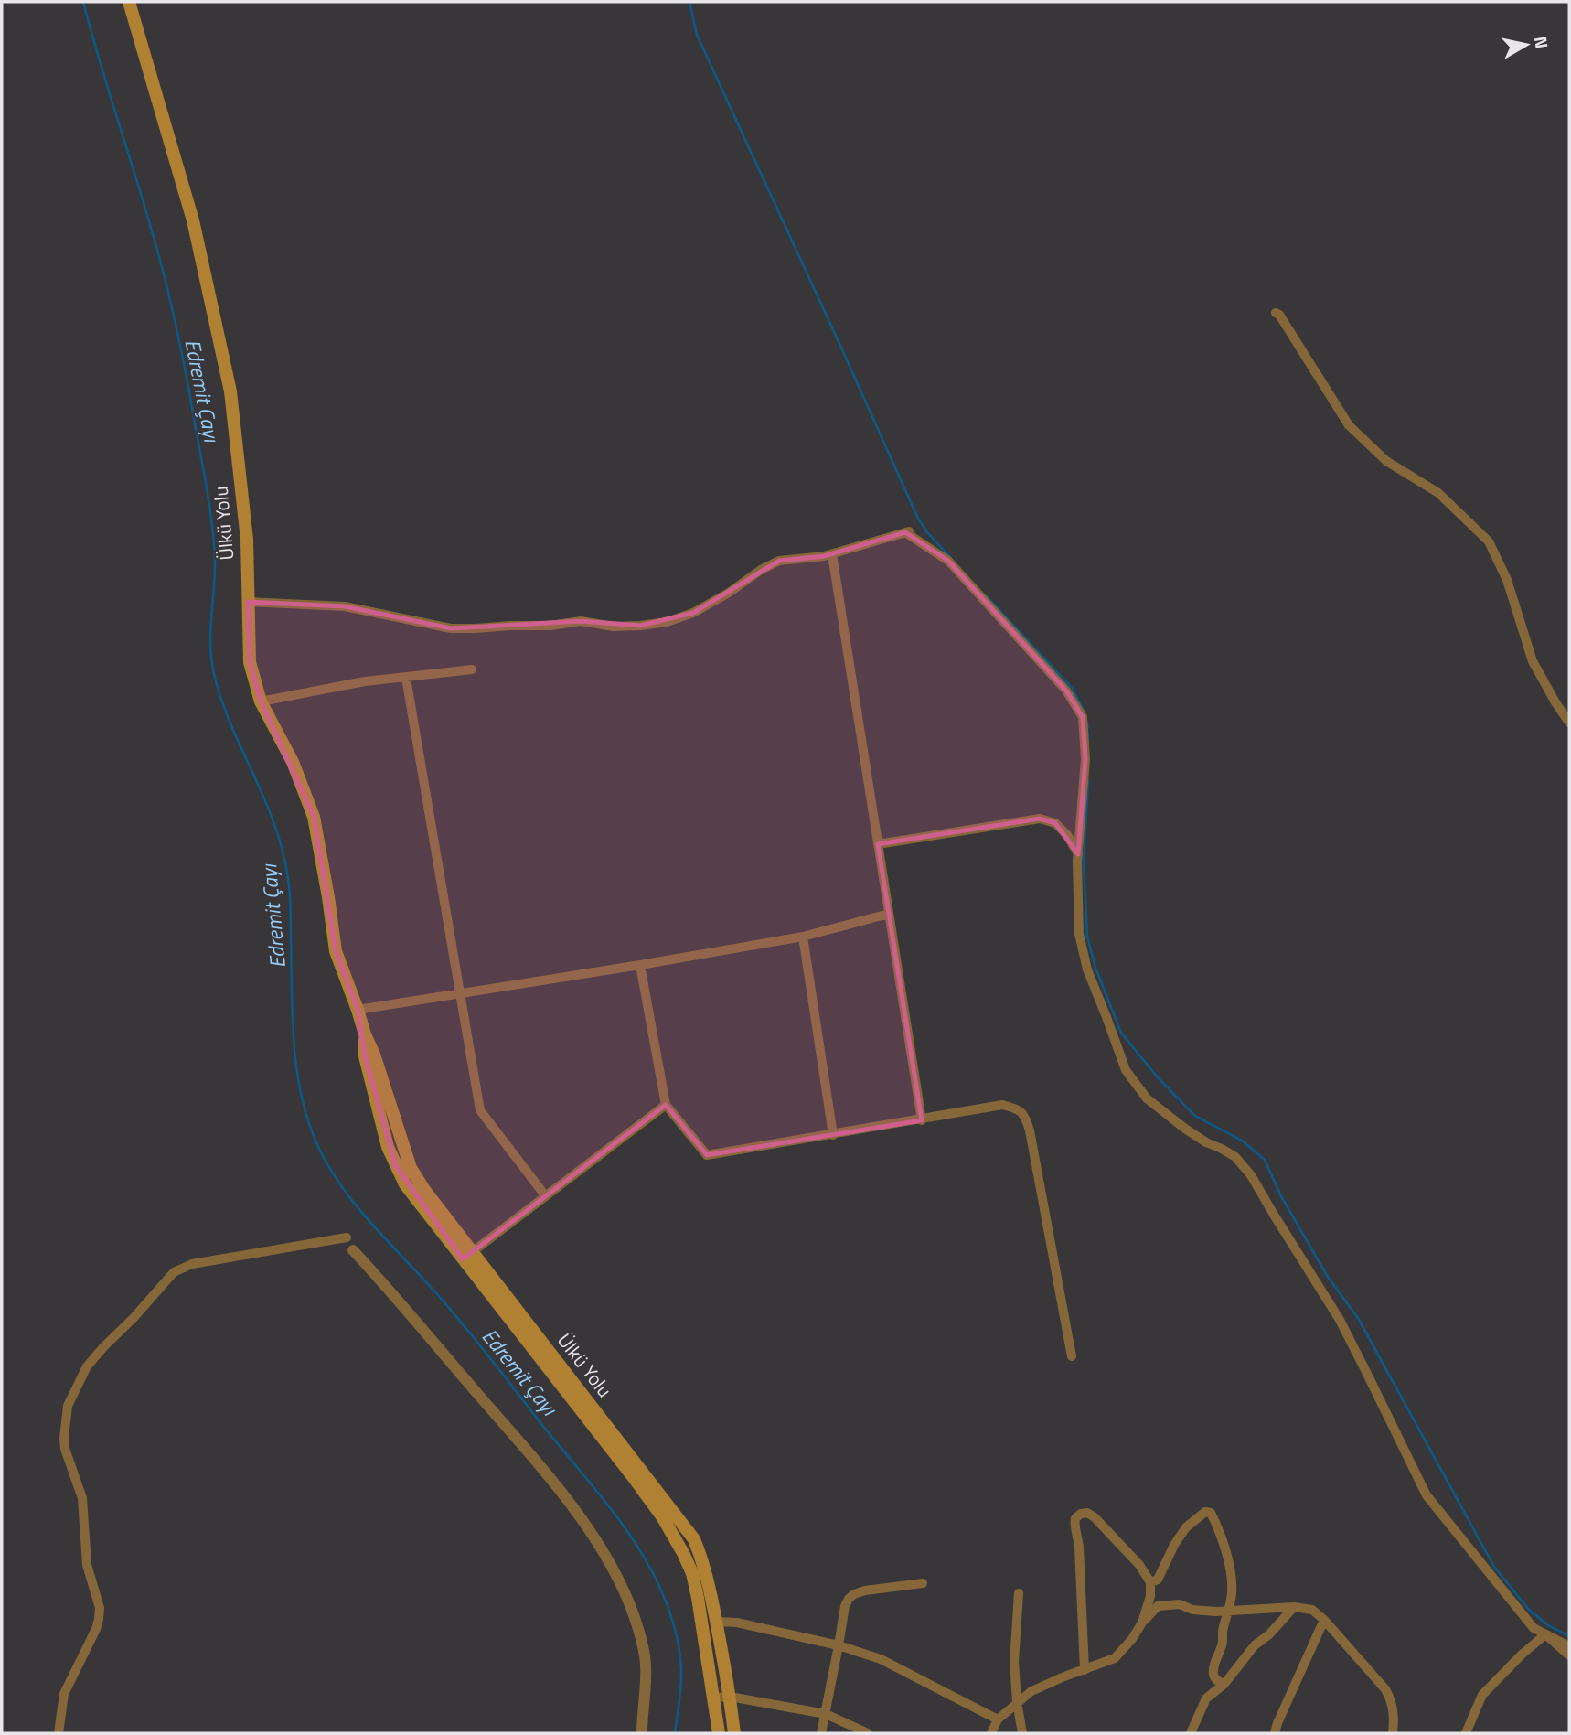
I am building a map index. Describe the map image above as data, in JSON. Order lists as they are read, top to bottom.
{
  "streets": {
    "main road": ["Ülkü Yolu"]
  },
  "water": ["Edremit Çayı"],
  "north": "right"
}
